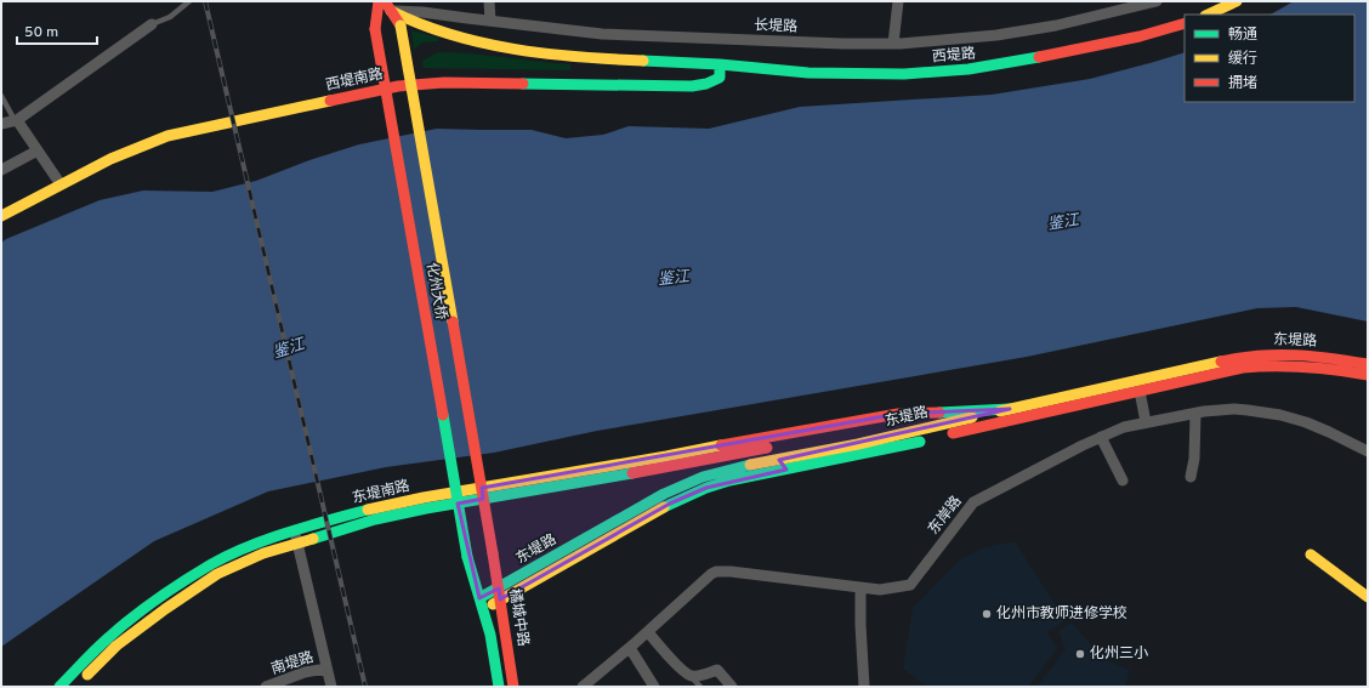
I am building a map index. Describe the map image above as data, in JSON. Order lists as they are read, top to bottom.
{
  "streets": {
    "main road": [
      "西堤路",
      "西堤南路",
      "化州大桥",
      "东堤路",
      "东堤南路",
      "橘城中路"
    ],
    "street": ["长堤路", "东岸路", "南堤路"]
  },
  "crossings": [
    ["长堤路", "西堤路"],
    ["长堤路", "化州大桥"],
    ["西堤路", "西堤南路"],
    ["西堤路", "化州大桥"],
    ["化州大桥", "橘城中路"],
    ["东堤路", "东堤南路"],
    ["东堤路", "橘城中路"]
  ],
  "water": ["鉴江"],
  "places": ["化州市教师进修学校", "化州三小"],
  "legend": ["畅通", "缓行", "拥堵"],
  "scale_bar": "50 m"
}
